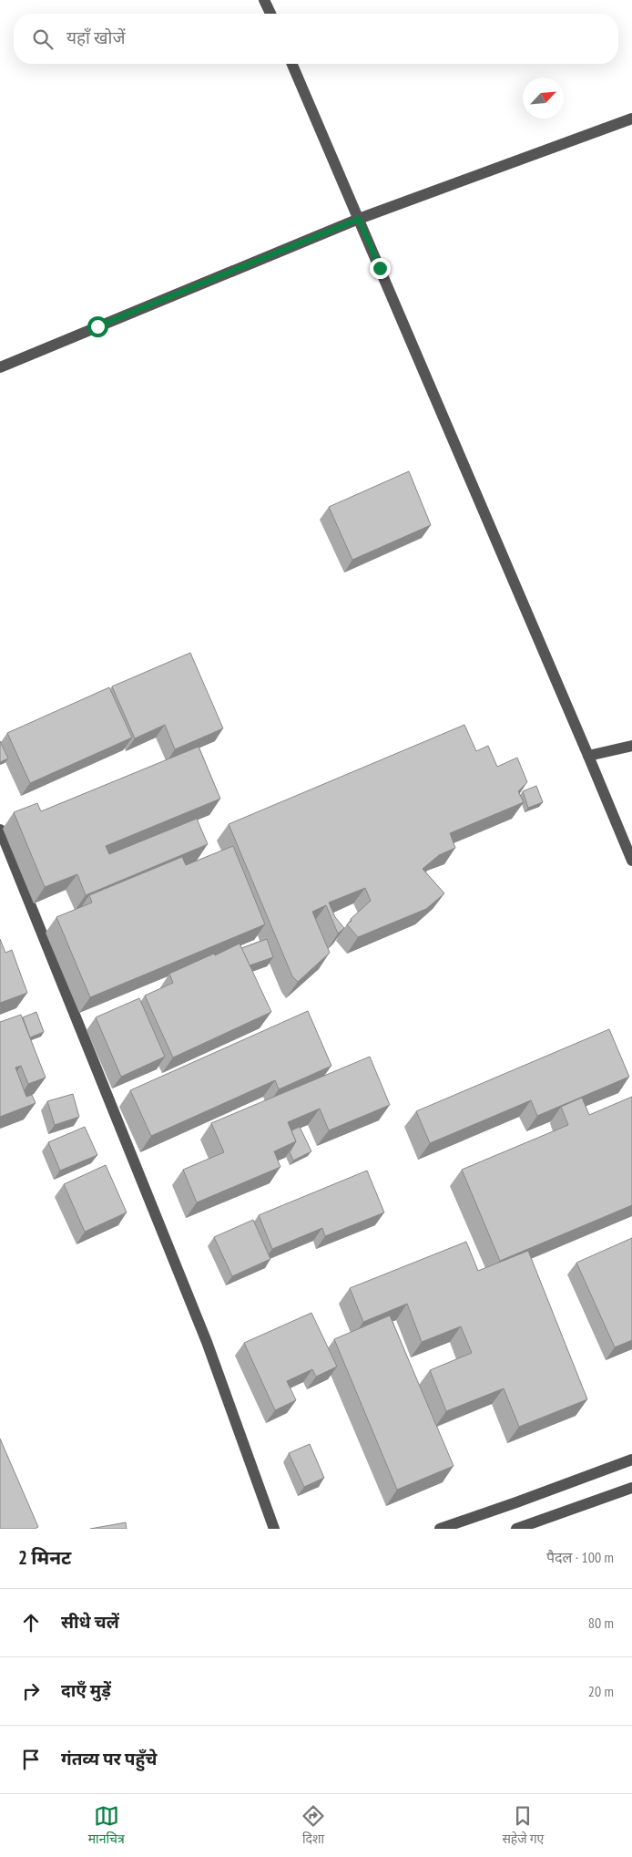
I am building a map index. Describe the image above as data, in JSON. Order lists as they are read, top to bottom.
{
  "north": "top right",
  "page": {
    "search": "यहाँ खोजें",
    "heading": ["2 मिनट", "पैदल · 100 m"],
    "list": [
      ["सीधे चलें", "80 m"],
      ["दाएँ मुड़ें", "20 m"],
      "गंतव्य पर पहुँचे"
    ],
    "nav": ["मानचित्र", "दिशा", "सहेजे गए"]
  }
}
